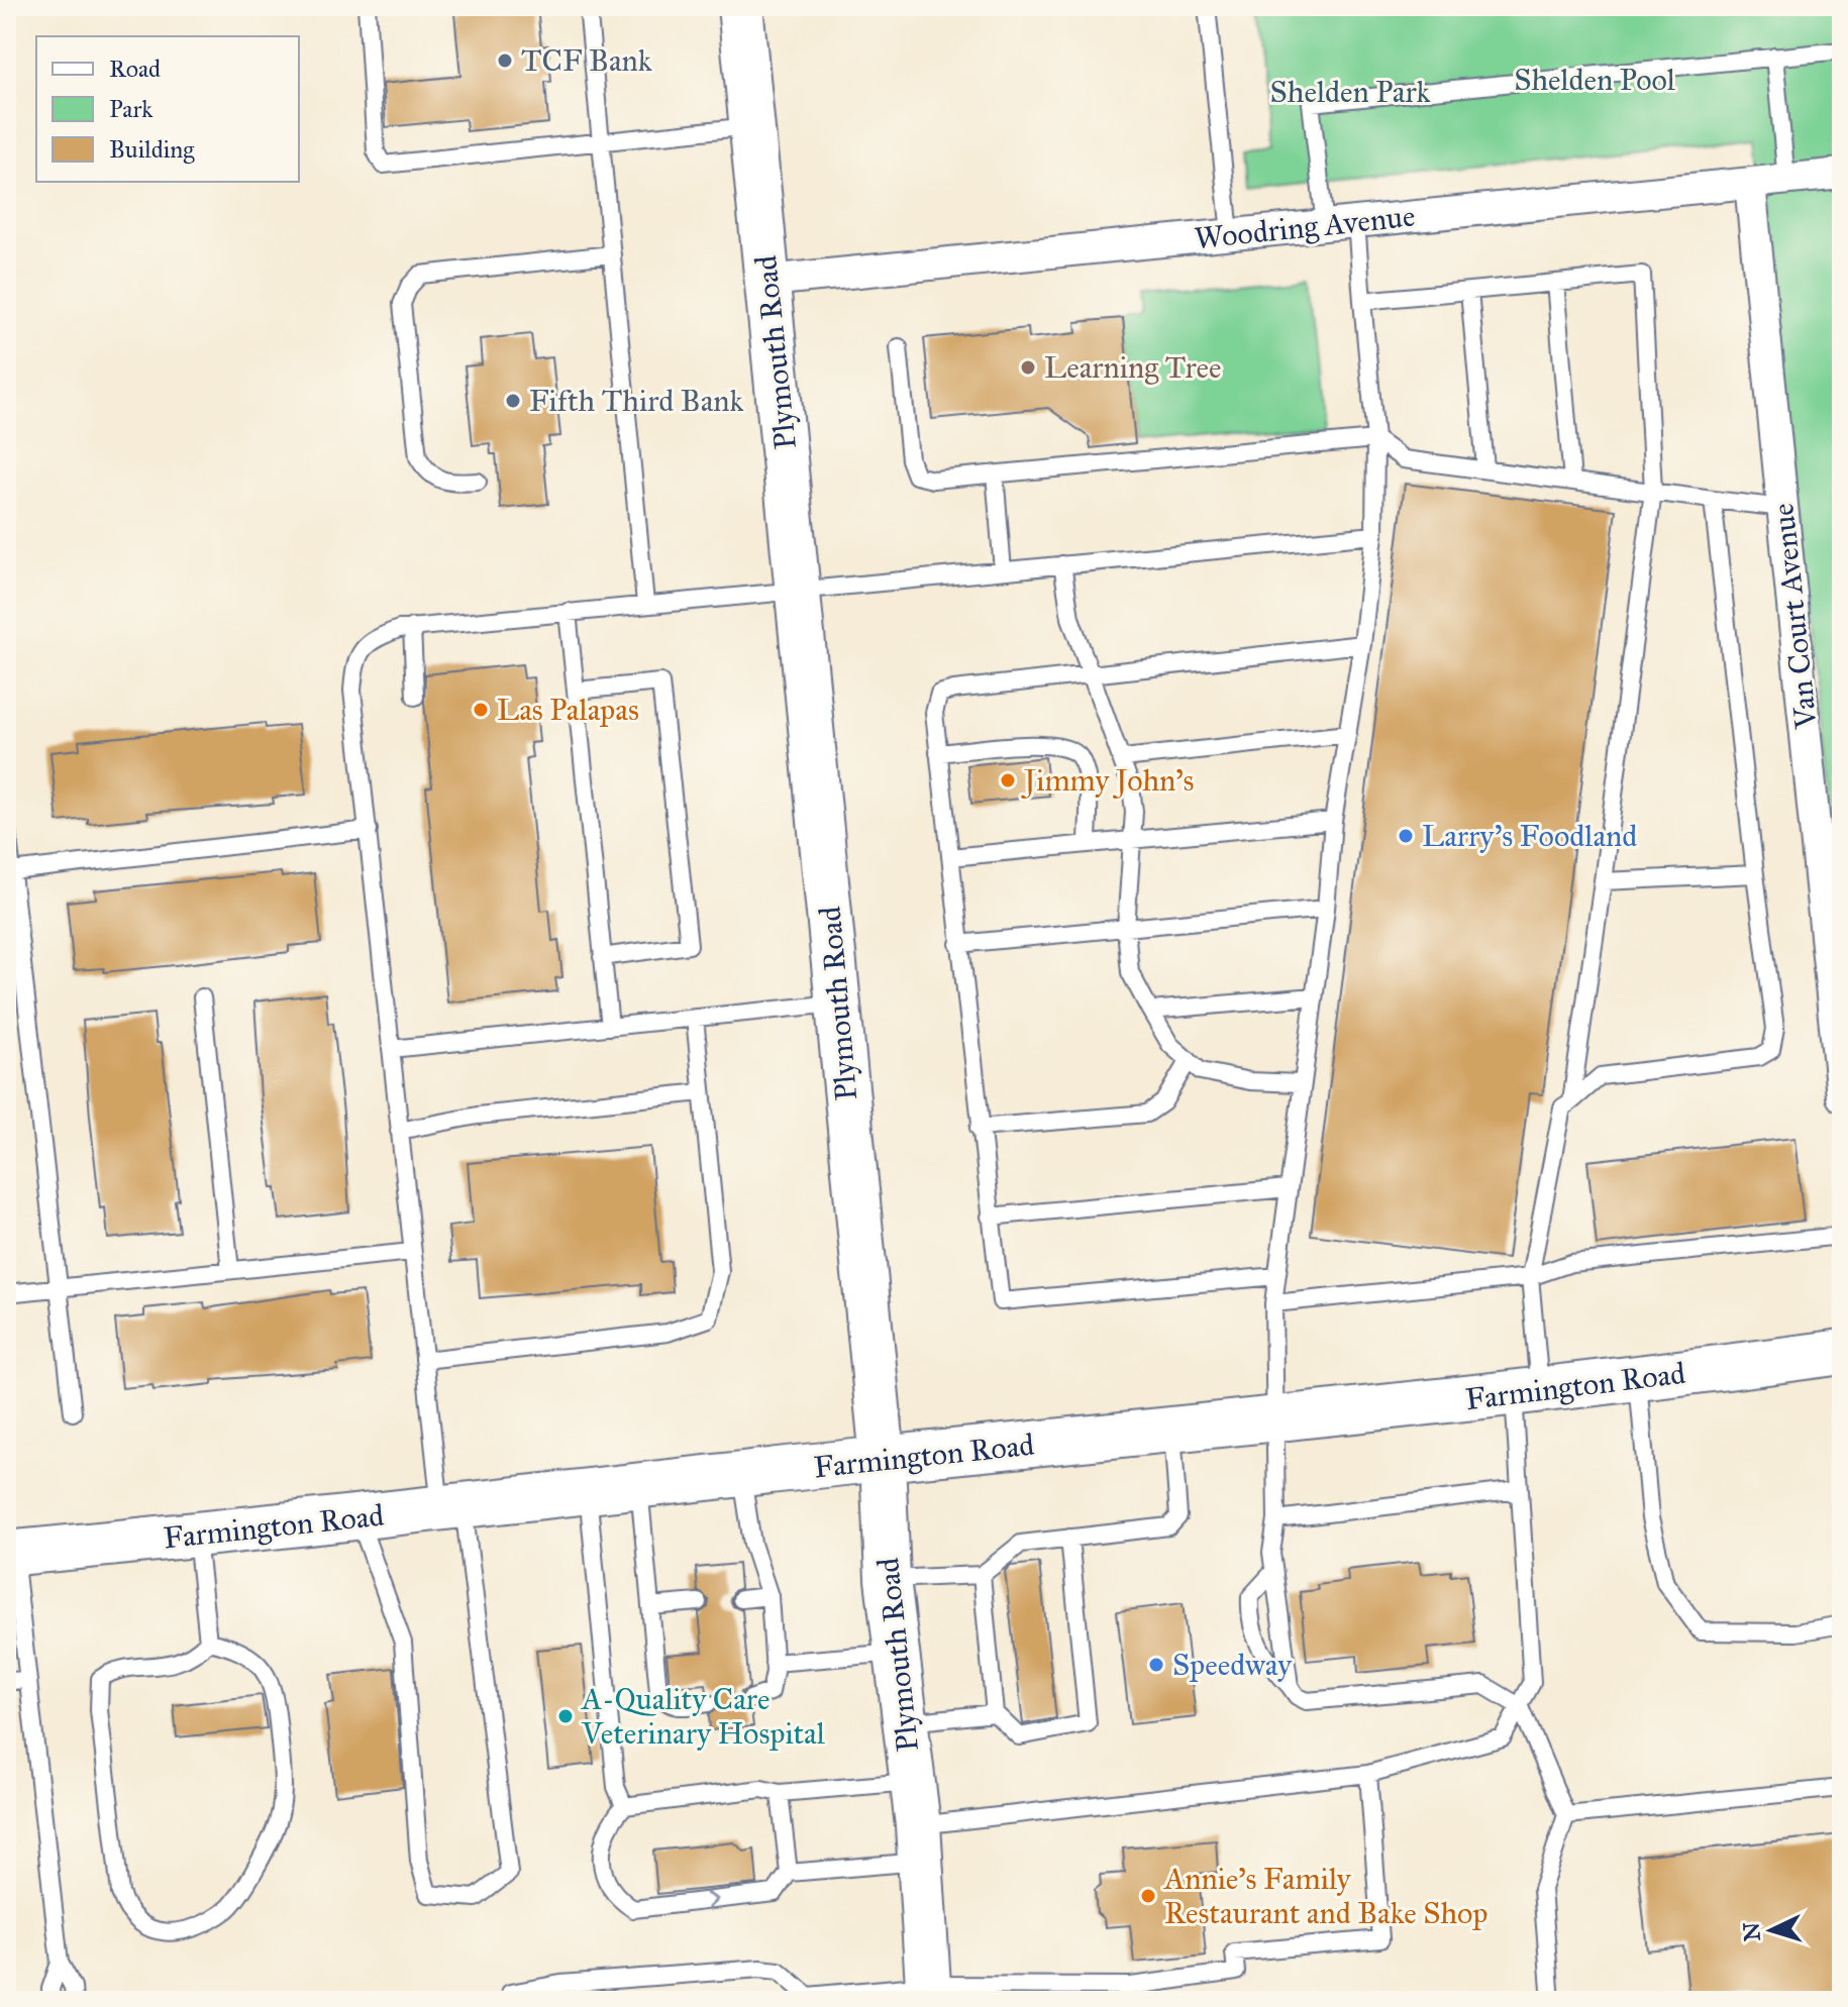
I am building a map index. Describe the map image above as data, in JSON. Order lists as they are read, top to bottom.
{
  "streets": {
    "main road": ["Plymouth Road", "Farmington Road"],
    "street": ["Woodring Avenue", "Van Court Avenue"]
  },
  "crossings": [
    ["Woodring Avenue", "Plymouth Road"],
    ["Woodring Avenue", "Van Court Avenue"],
    ["Plymouth Road", "Farmington Road"]
  ],
  "parks": ["Shelden Pool", "Shelden Park"],
  "places": [
    "TCF Bank",
    "Learning Tree",
    "Fifth Third Bank",
    "Las Palapas",
    "Jimmy John's",
    "Larry's Foodland",
    "Speedway",
    "A-Quality Care Veterinary Hospital",
    "Annie’s Family Restaurant and Bake Shop"
  ],
  "legend": ["Road", "Park", "Building"],
  "north": "left"
}
